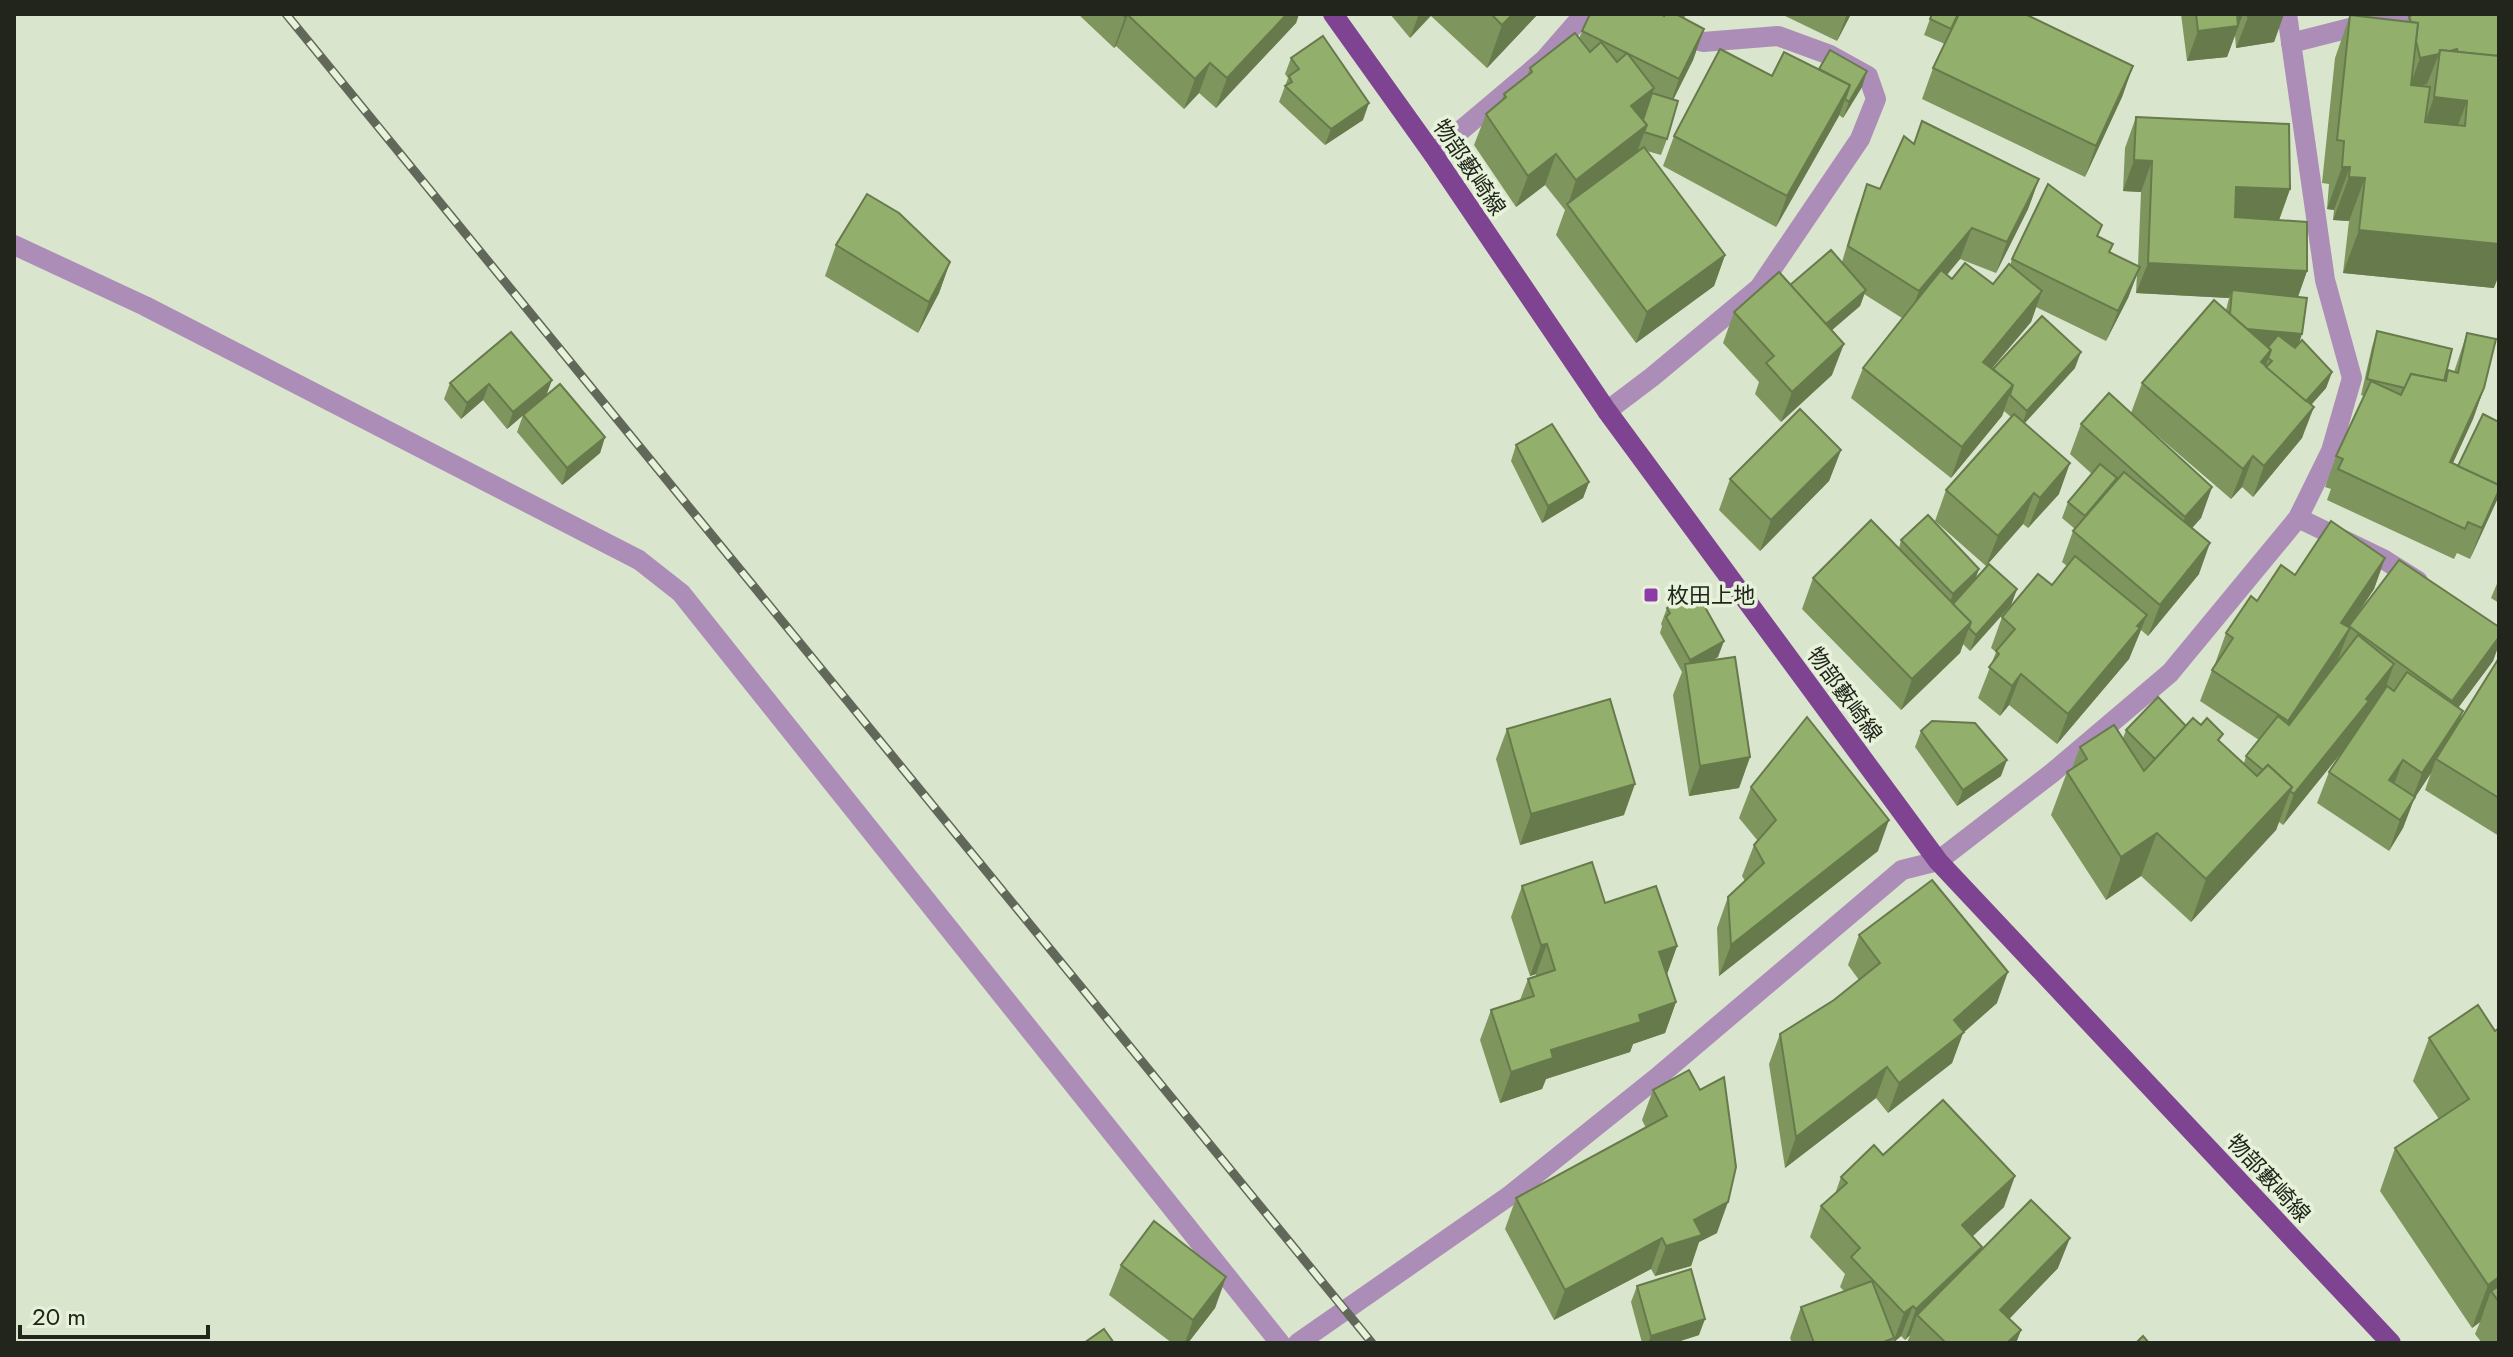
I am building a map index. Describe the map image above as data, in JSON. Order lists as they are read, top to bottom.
{
  "streets": {
    "main road": ["物部藪崎線"]
  },
  "places": {
    "transit": ["枚田上地"]
  },
  "scale_bar": "20 m"
}
